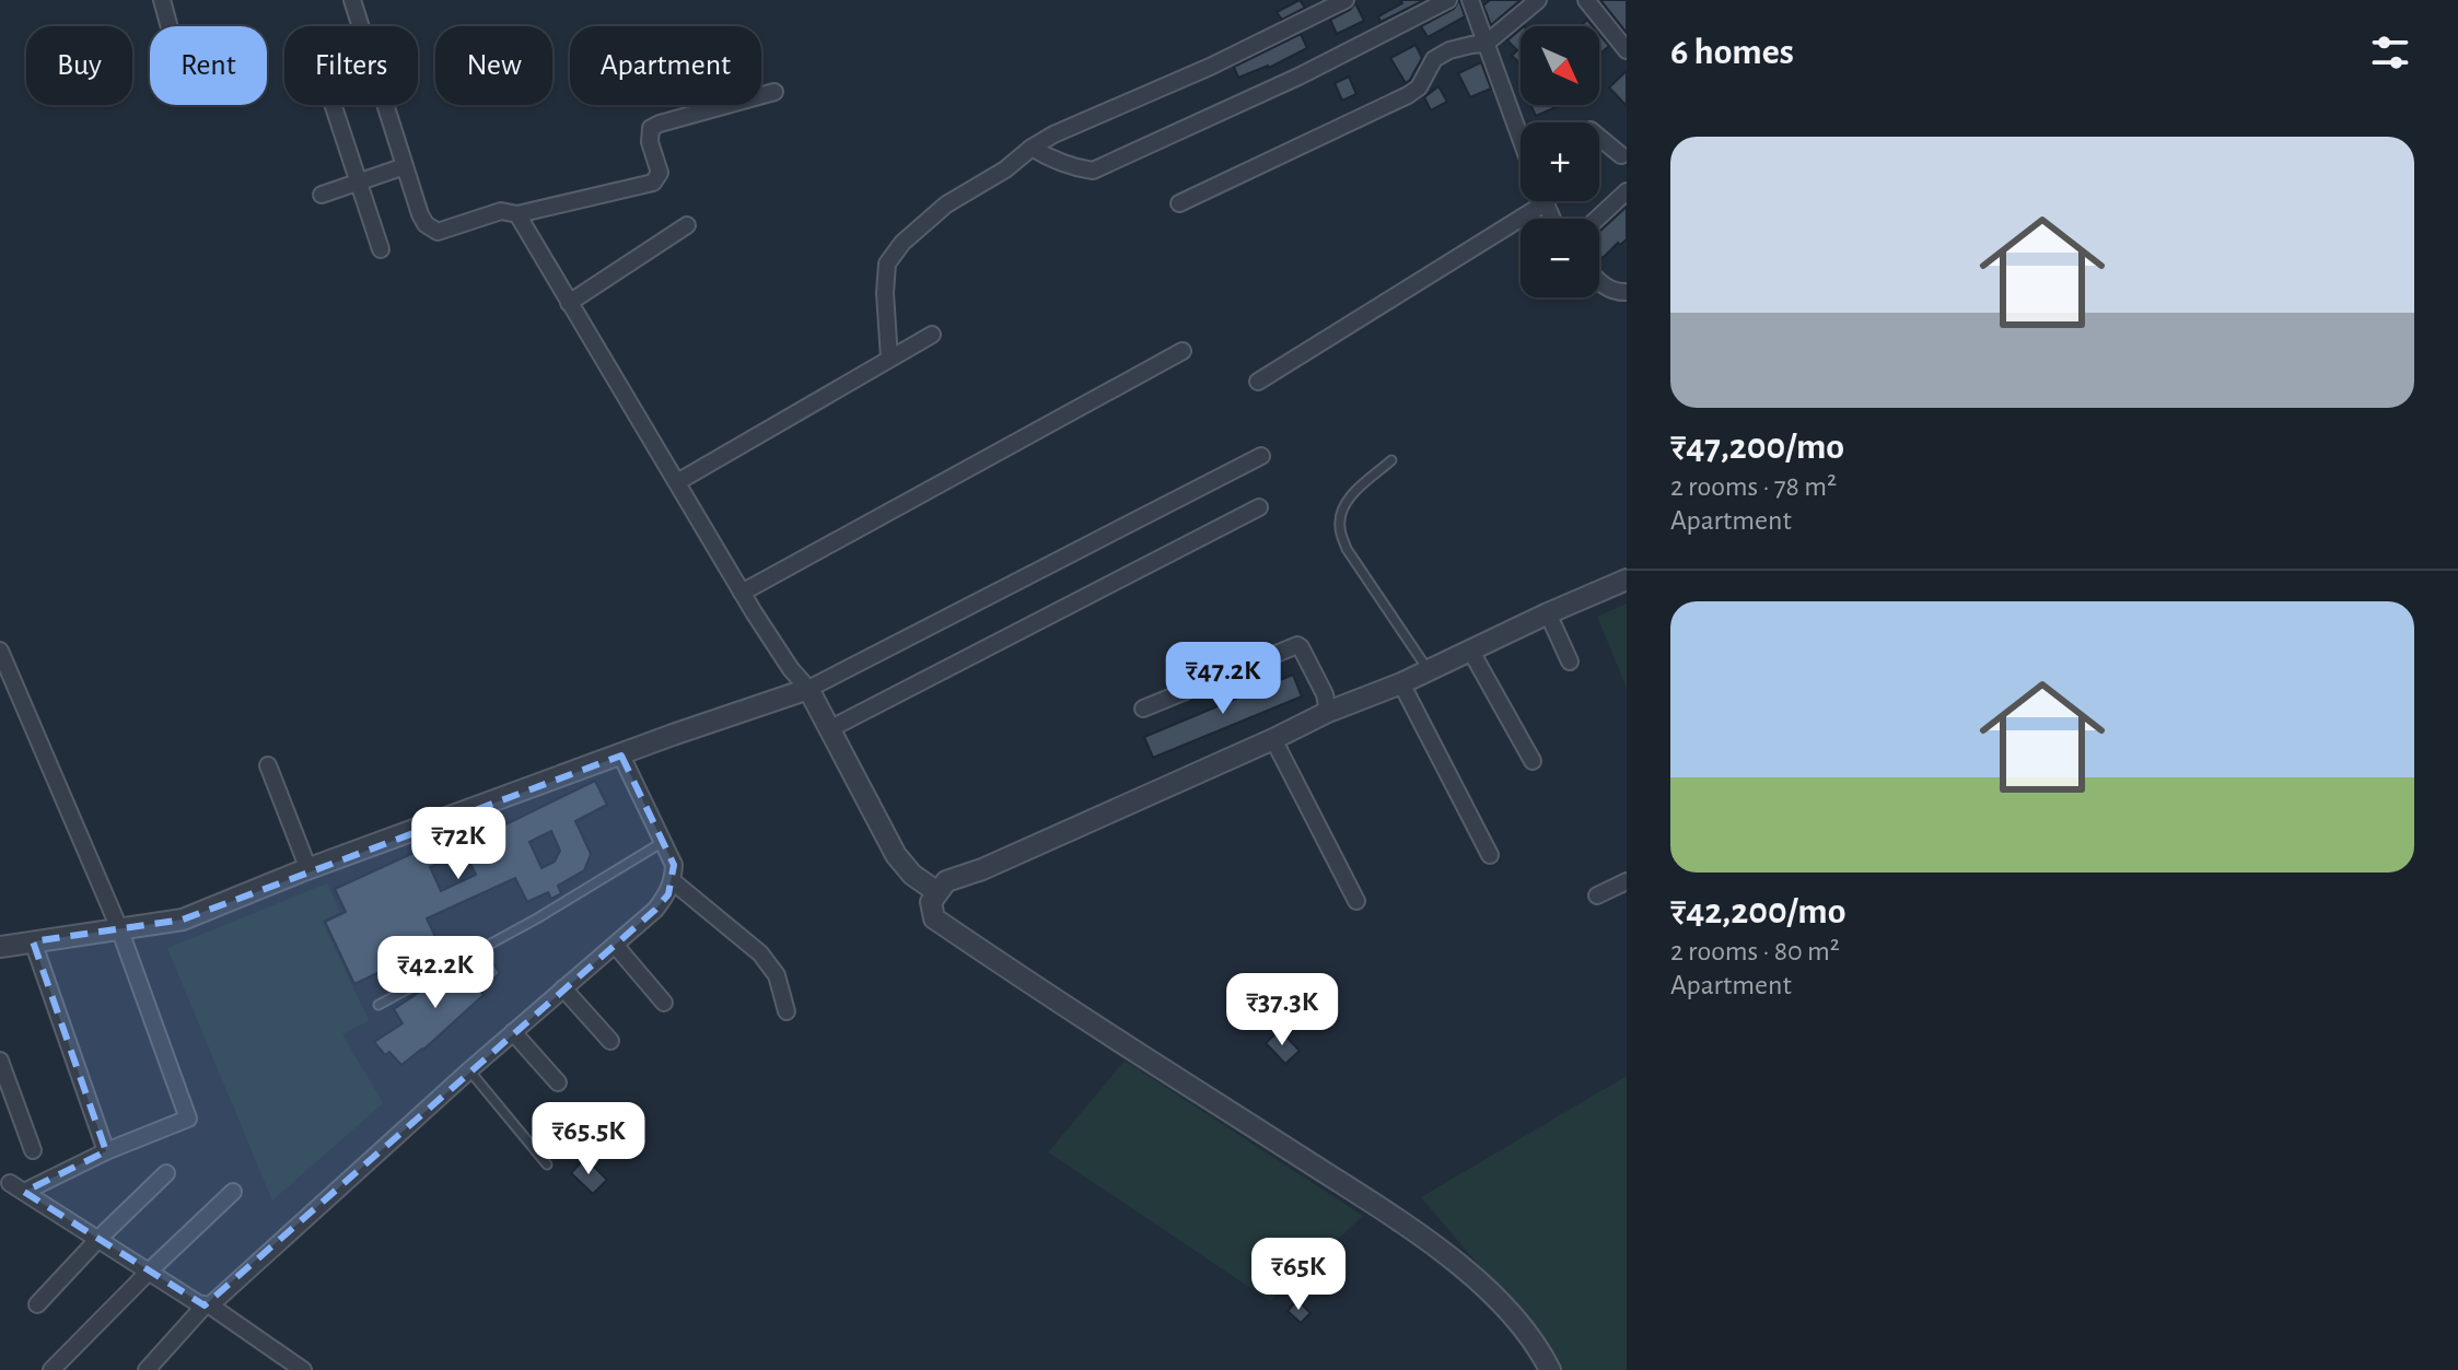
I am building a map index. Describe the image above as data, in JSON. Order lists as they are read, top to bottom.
{
  "north": "bottom right",
  "page": {
    "heading": "6 homes",
    "map_buttons": ["+", "−"],
    "chip": [
      "Buy",
      "Rent",
      "Filters",
      "New",
      "Apartment"
    ],
    "list": [
      {
        "name": "₹47,200/mo",
        "note": "2 rooms · 78 m² · Apartment"
      },
      {
        "name": "₹42,200/mo",
        "note": "2 rooms · 80 m² · Apartment"
      }
    ],
    "price": [
      "₹47.2K",
      "₹72K",
      "₹42.2K",
      "₹37.3K",
      "₹65.5K",
      "₹65K"
    ]
  }
}
